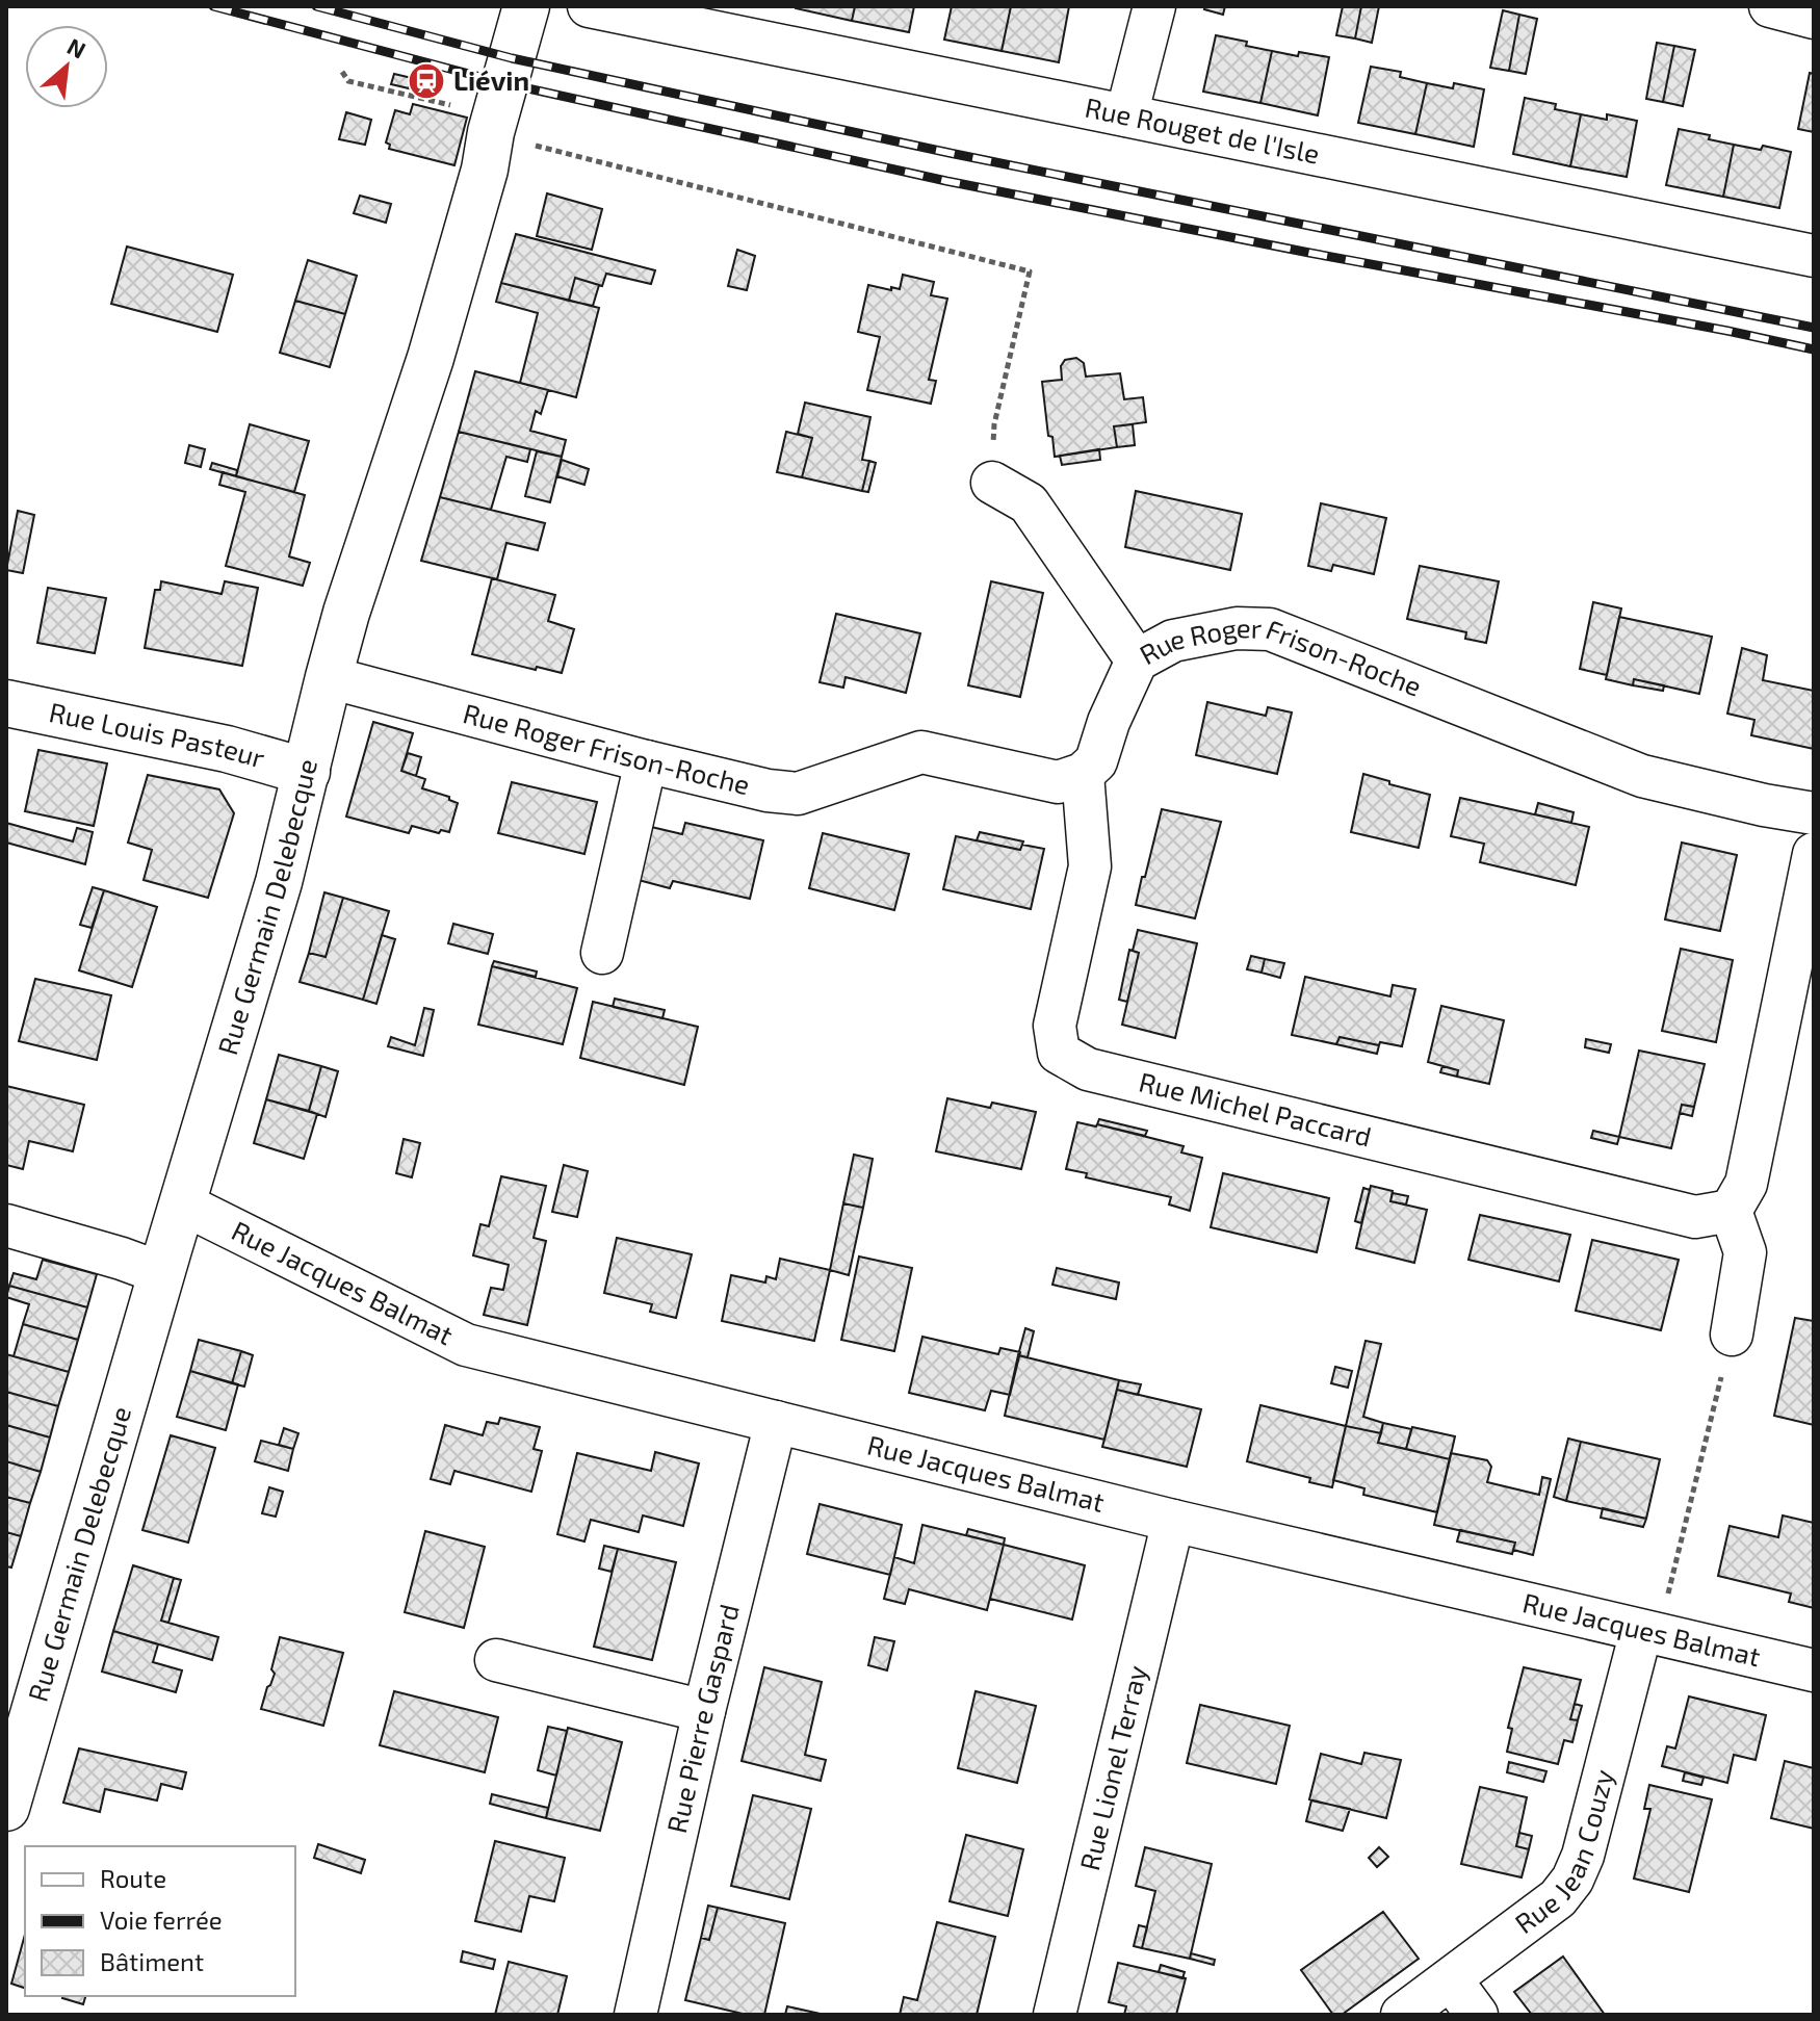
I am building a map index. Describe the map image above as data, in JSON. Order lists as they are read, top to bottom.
{
  "streets": {
    "street": [
      "Rue Rouget de l'Isle",
      "Rue Roger Frison-Roche",
      "Rue Louis Pasteur",
      "Rue Germain Delebecque",
      "Rue Michel Paccard",
      "Rue Jacques Balmat",
      "Rue Pierre Gaspard",
      "Rue Lionel Terray",
      "Rue Jean Couzy"
    ]
  },
  "crossings": [
    ["Rue Roger Frison-Roche", "Rue Germain Delebecque"],
    ["Rue Roger Frison-Roche", "Rue Michel Paccard"],
    ["Rue Louis Pasteur", "Rue Germain Delebecque"],
    ["Rue Germain Delebecque", "Rue Jacques Balmat"],
    ["Rue Jacques Balmat", "Rue Pierre Gaspard"],
    ["Rue Jacques Balmat", "Rue Lionel Terray"],
    ["Rue Jacques Balmat", "Rue Jean Couzy"]
  ],
  "places": {
    "station": ["Liévin"]
  },
  "legend": ["Route", "Voie ferrée", "Bâtiment"],
  "north": "top right"
}
